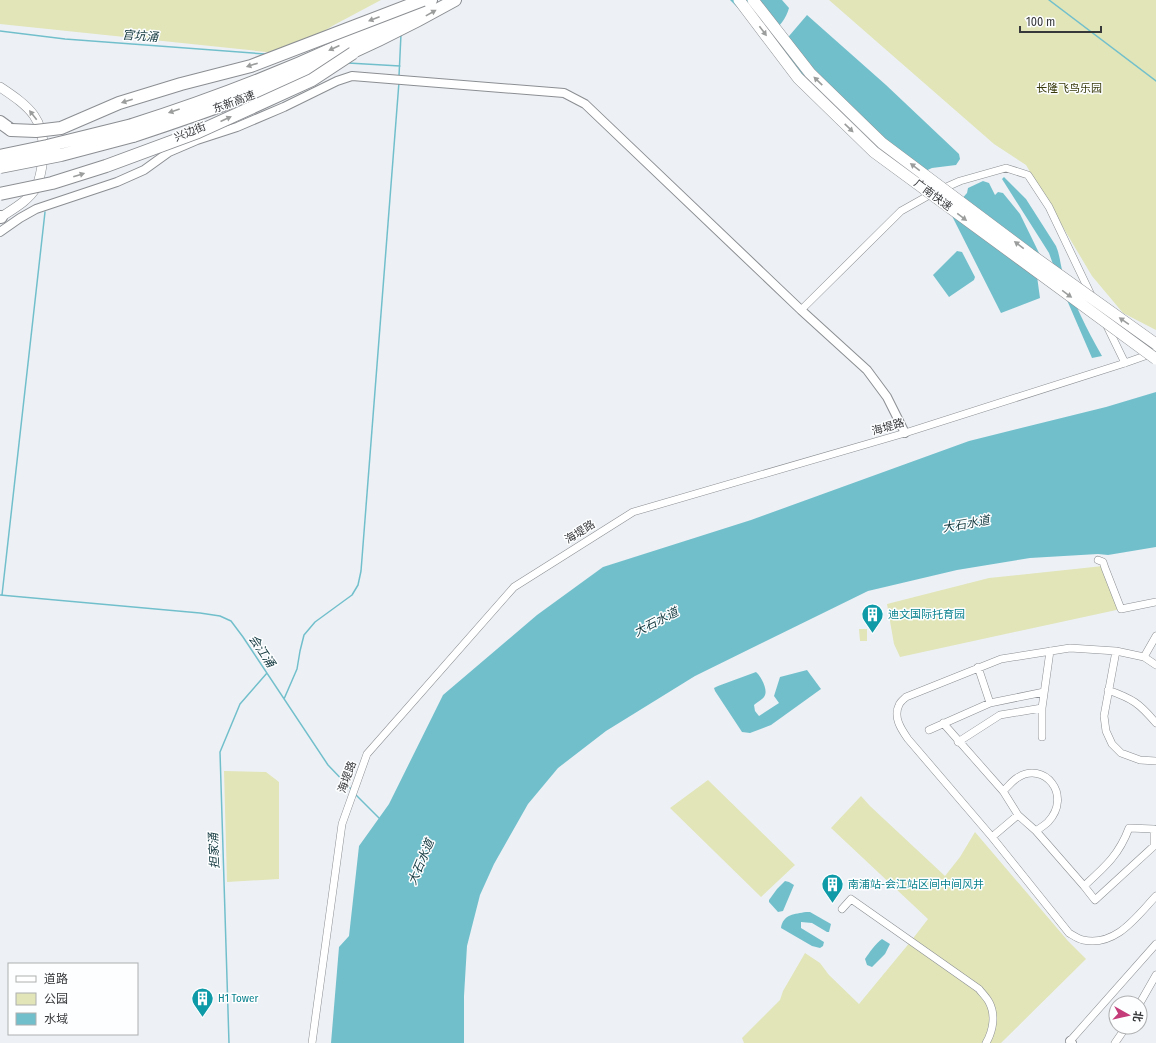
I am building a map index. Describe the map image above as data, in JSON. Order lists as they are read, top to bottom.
{
  "streets": {
    "highway": ["东新高速", "广南快速"],
    "street": ["兴边街", "海堤路"]
  },
  "crossings": [
    ["兴边街", "海堤路"]
  ],
  "water": [
    "官坑涌",
    "大石水道",
    "会江涌",
    "担家涌"
  ],
  "parks": ["长隆飞鸟乐园"],
  "places": {
    "building": ["迪文国际托育园", "南浦站-会江站区间中间风井", "H1 Tower"]
  },
  "legend": ["道路", "公园", "水域"],
  "scale_bar": "100 m",
  "north": "right"
}
